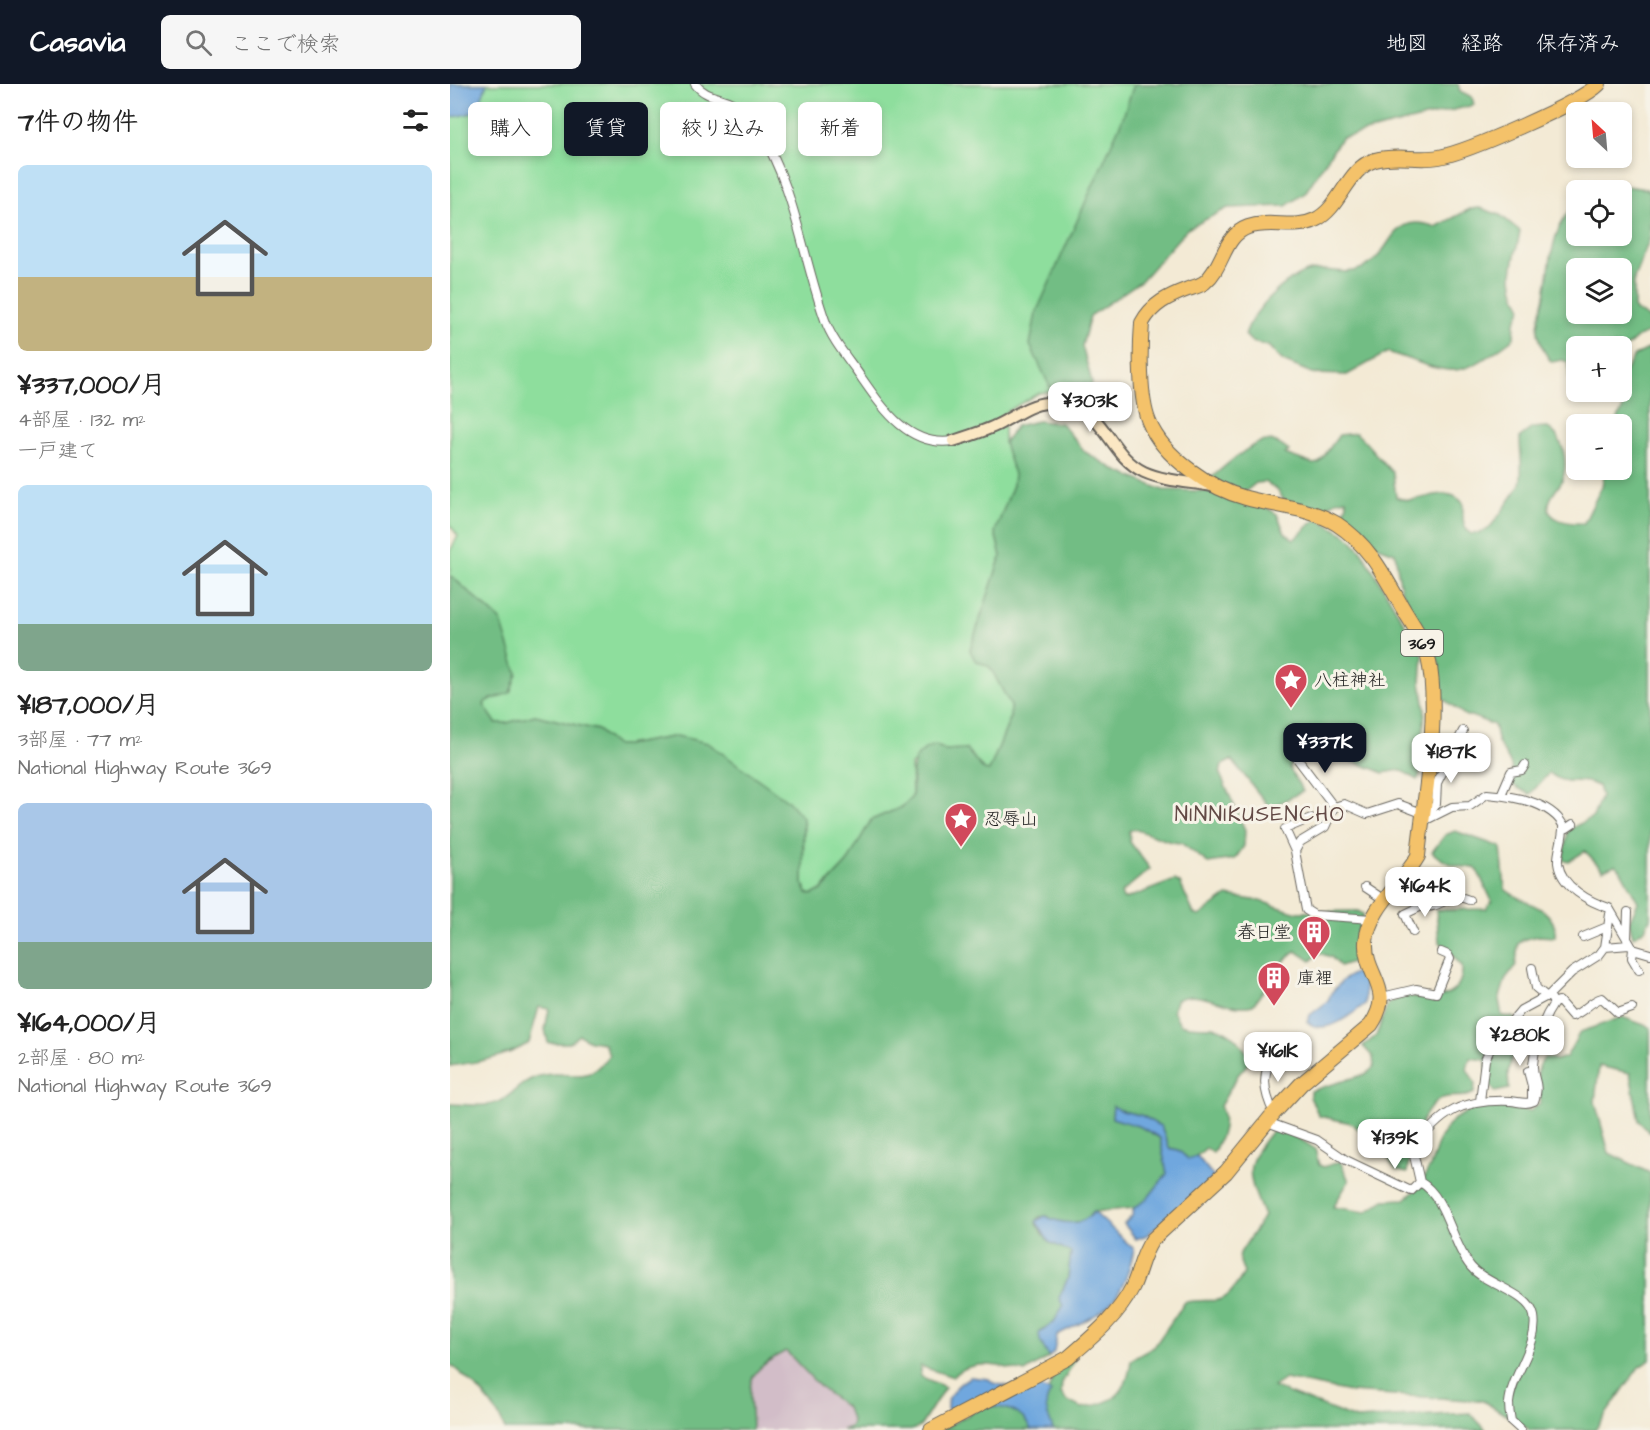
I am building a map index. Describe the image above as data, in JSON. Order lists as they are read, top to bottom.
{
  "streets": {
    "highway": ["369"]
  },
  "districts": ["NINNIKUSENCHO"],
  "places": {
    "place": ["八柱神社", "忍辱山"],
    "building": ["春日堂", "庫裡"]
  },
  "north": "top left",
  "page": {
    "header": "Casavia",
    "search": "ここで検索",
    "nav": ["地図", "経路", "保存済み"],
    "heading": "7件の物件",
    "map_buttons": ["+", "−"],
    "chip": [
      "購入",
      "賃貸",
      "絞り込み",
      "新着"
    ],
    "list": [
      {
        "name": "¥337,000/月",
        "note": "4部屋 · 132 m² · 一戸建て"
      },
      {
        "name": "¥187,000/月",
        "note": "3部屋 · 77 m² · National Highway Route 369"
      },
      {
        "name": "¥164,000/月",
        "note": "2部屋 · 80 m² · National Highway Route 369"
      }
    ],
    "price": [
      "¥303K",
      "¥337K",
      "¥187K",
      "¥164K",
      "¥280K",
      "¥161K",
      "¥139K"
    ]
  }
}
